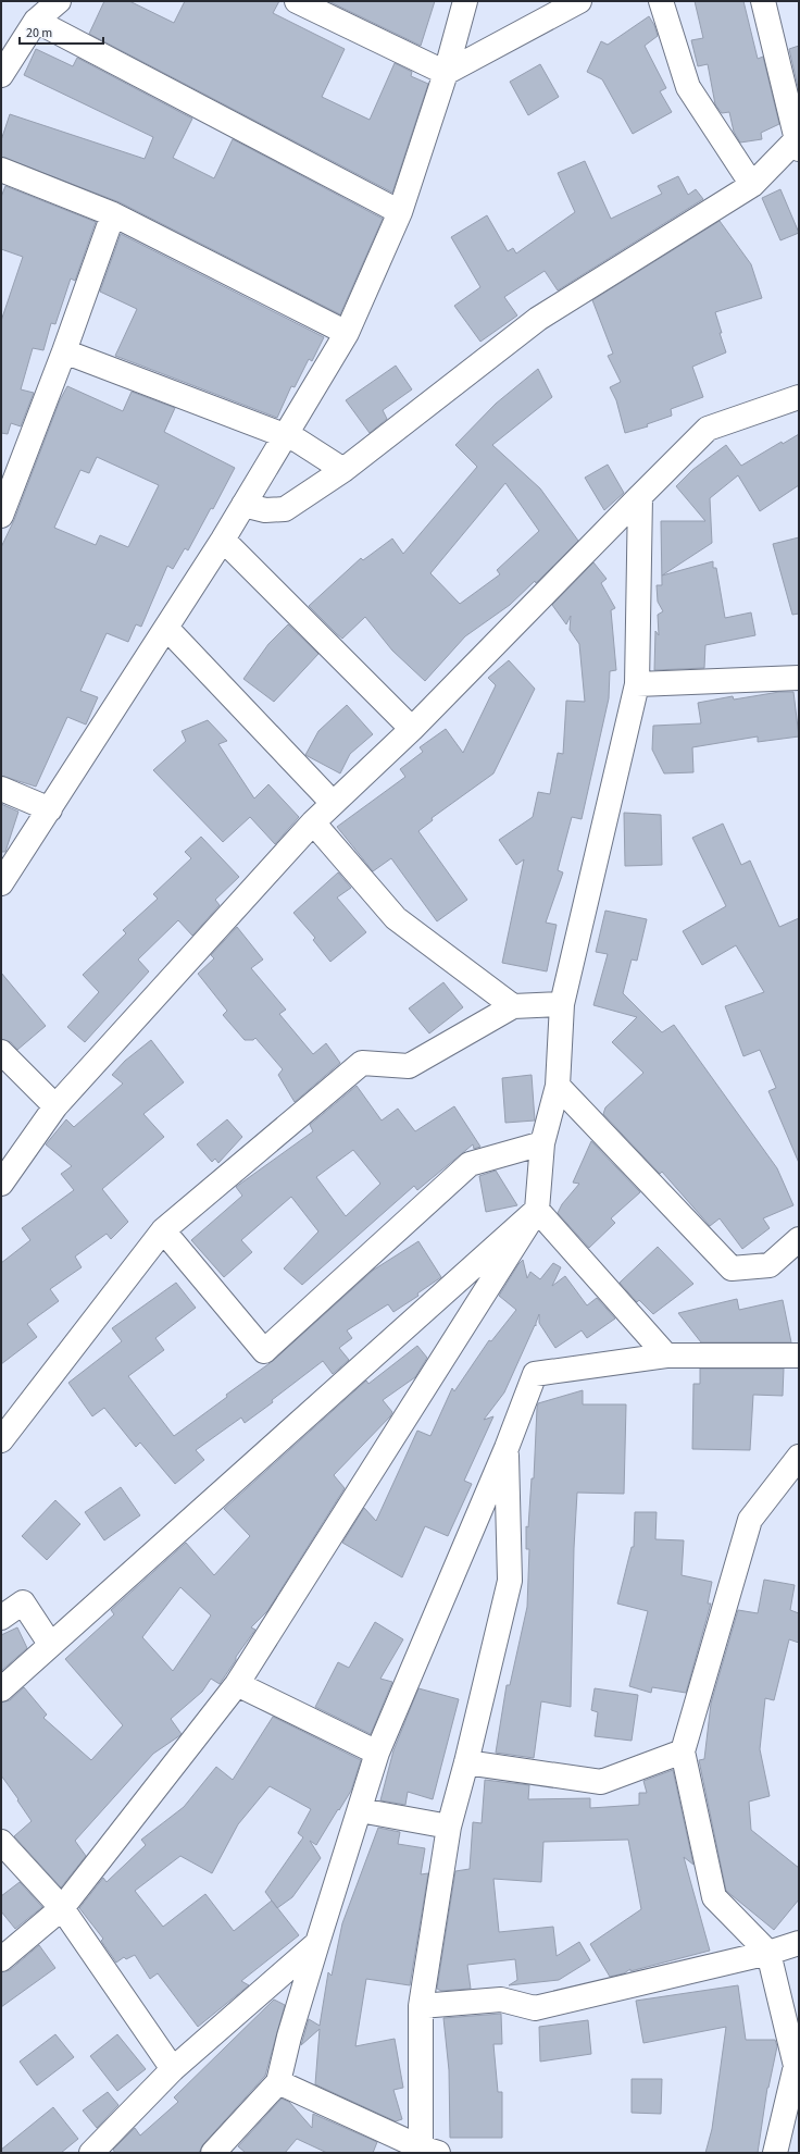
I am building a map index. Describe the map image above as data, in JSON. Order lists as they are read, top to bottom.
{
  "scale_bar": "20 m"
}
